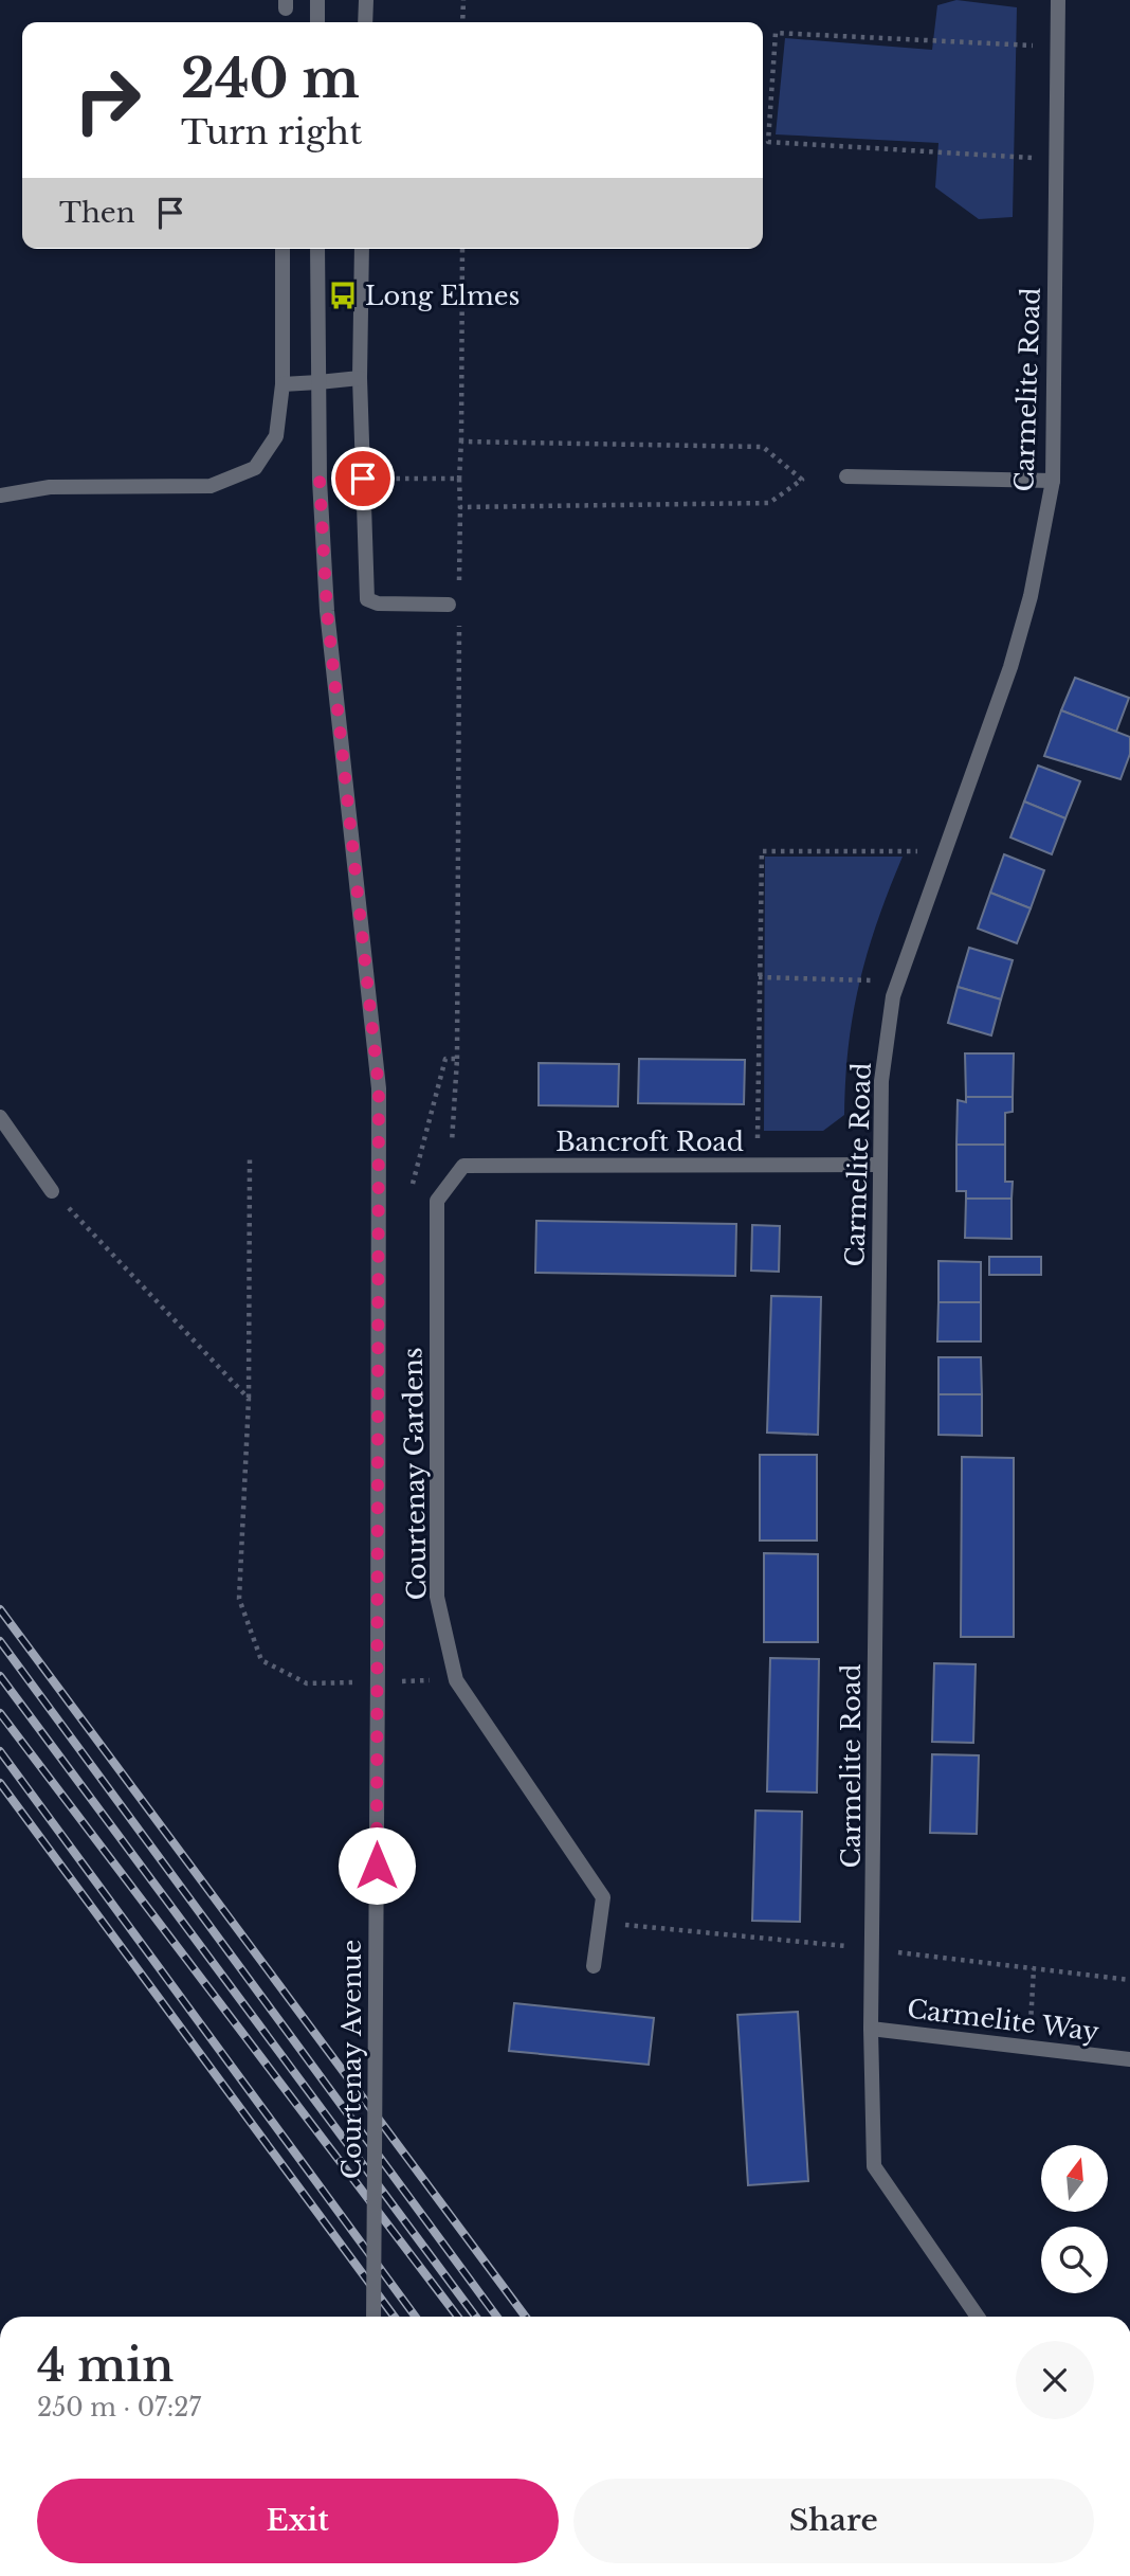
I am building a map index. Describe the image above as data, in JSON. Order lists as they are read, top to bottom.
{
  "streets": {
    "street": [
      "Carmelite Road",
      "Bancroft Road",
      "Courtenay Gardens",
      "Carmelite Way",
      "Courtenay Avenue"
    ]
  },
  "crossings": [
    ["Carmelite Road", "Bancroft Road"],
    ["Carmelite Road", "Carmelite Way"],
    ["Bancroft Road", "Courtenay Gardens"]
  ],
  "places": {
    "bus stop": ["Long Elmes"]
  },
  "north": "top",
  "page": {
    "turn": ["240 m", "Turn right"],
    "then": "Then",
    "heading": ["4 min", "250 m · 07:27"],
    "buttons": ["Exit", "Share"]
  }
}
